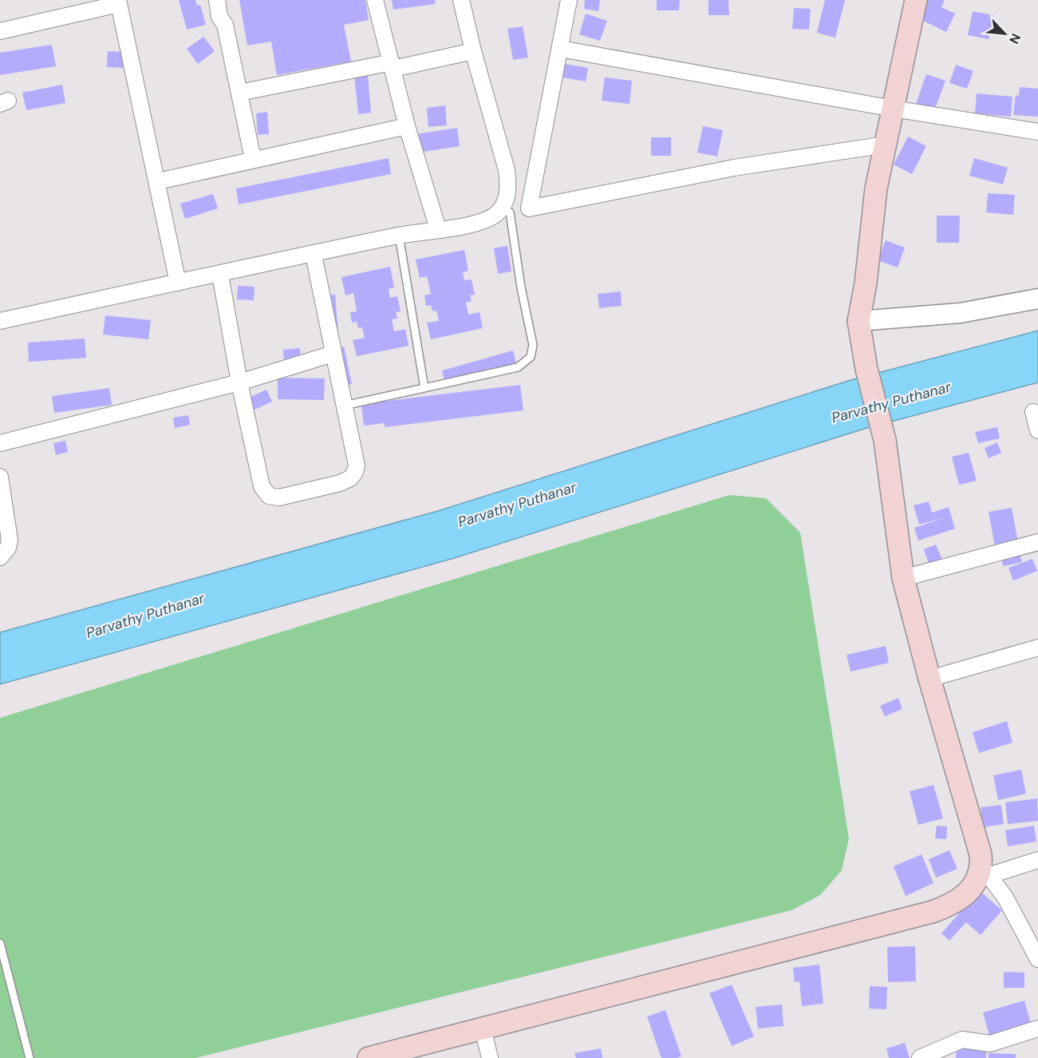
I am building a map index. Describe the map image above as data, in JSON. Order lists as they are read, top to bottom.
{
  "water": ["Parvathy Puthanar"],
  "north": "bottom right"
}
